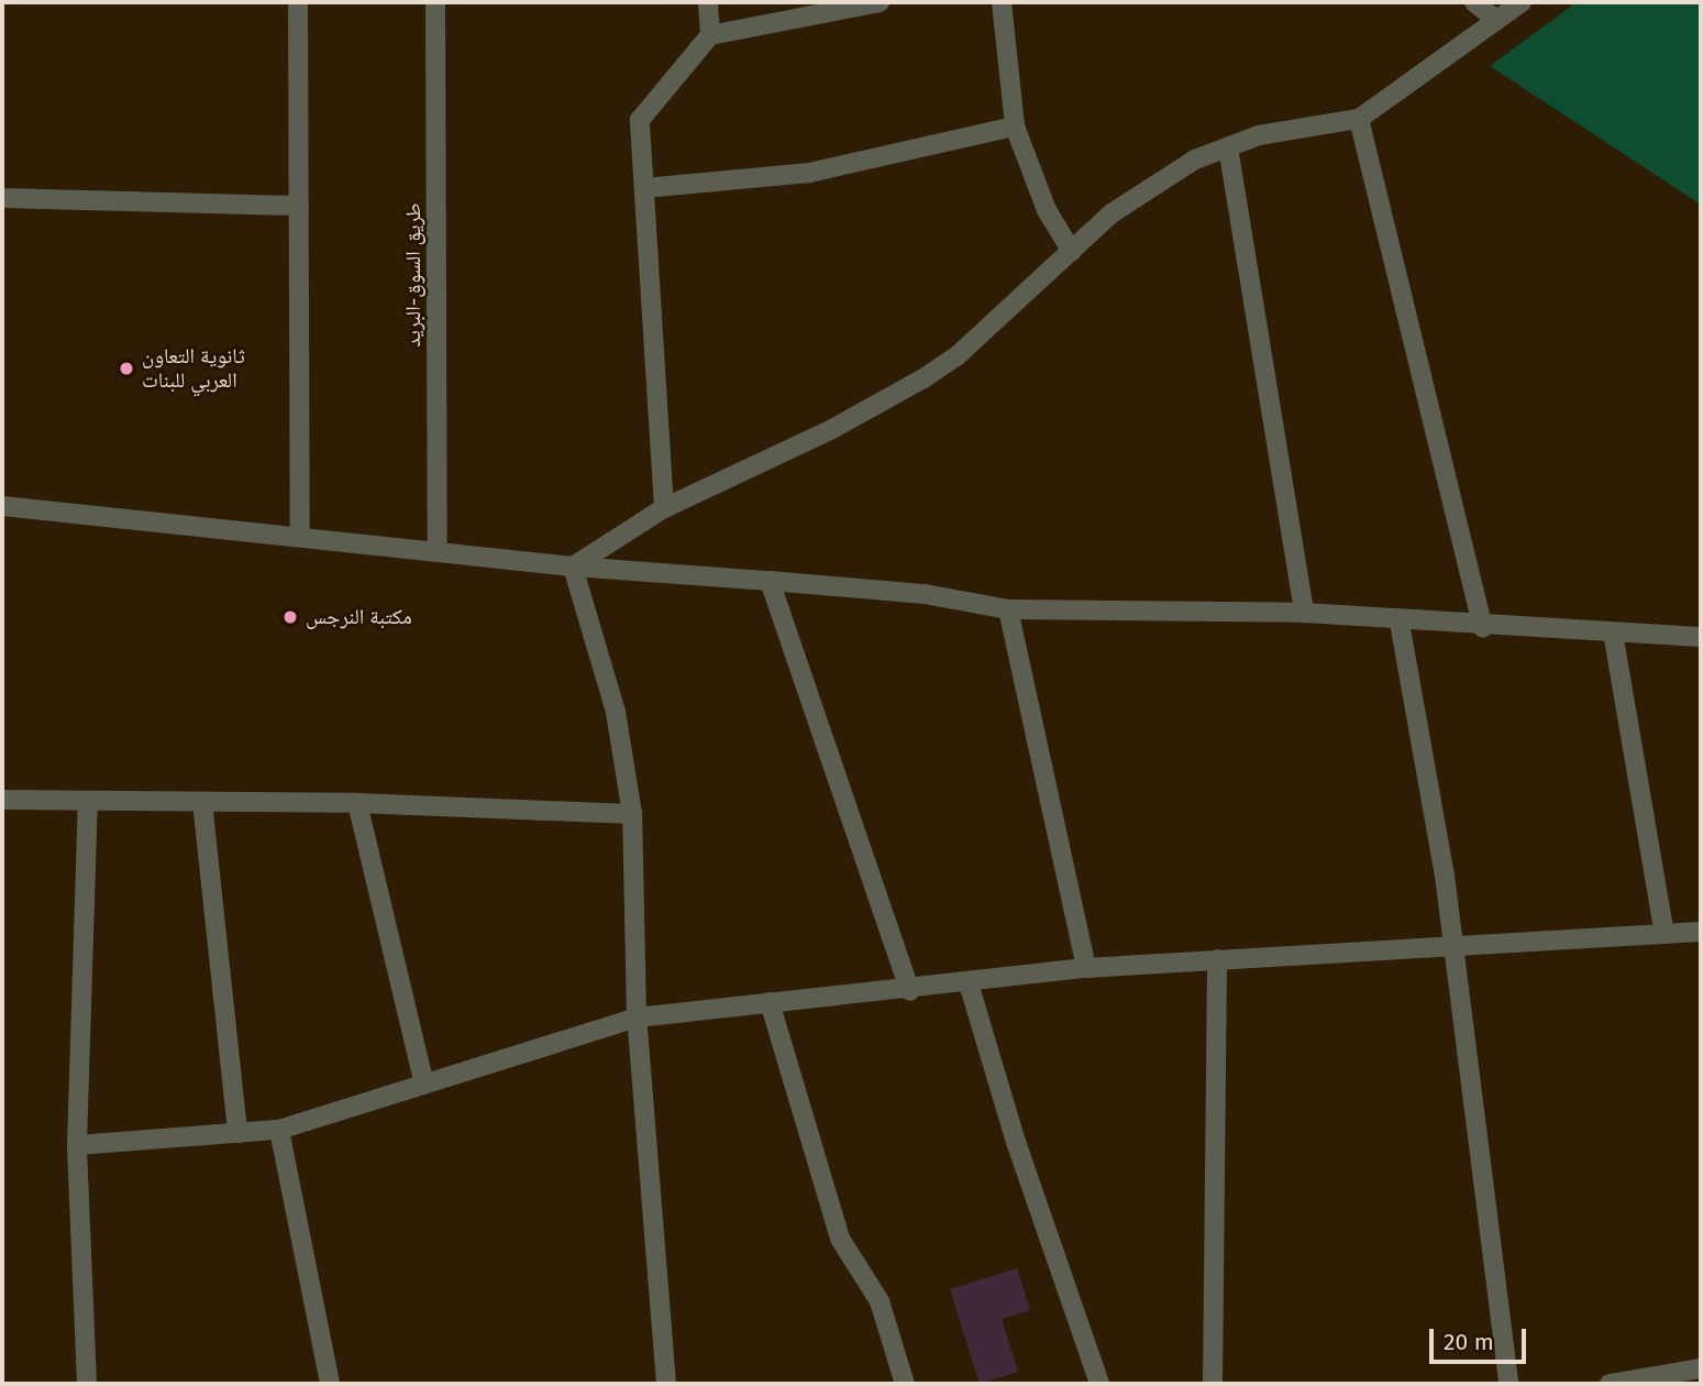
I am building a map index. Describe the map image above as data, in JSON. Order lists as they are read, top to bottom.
{
  "streets": {
    "street": ["طريق السوق-البريد"]
  },
  "places": ["ثانوية التعاون العربي للبنات", "مكتبة النرجس"],
  "scale_bar": "20 m"
}
